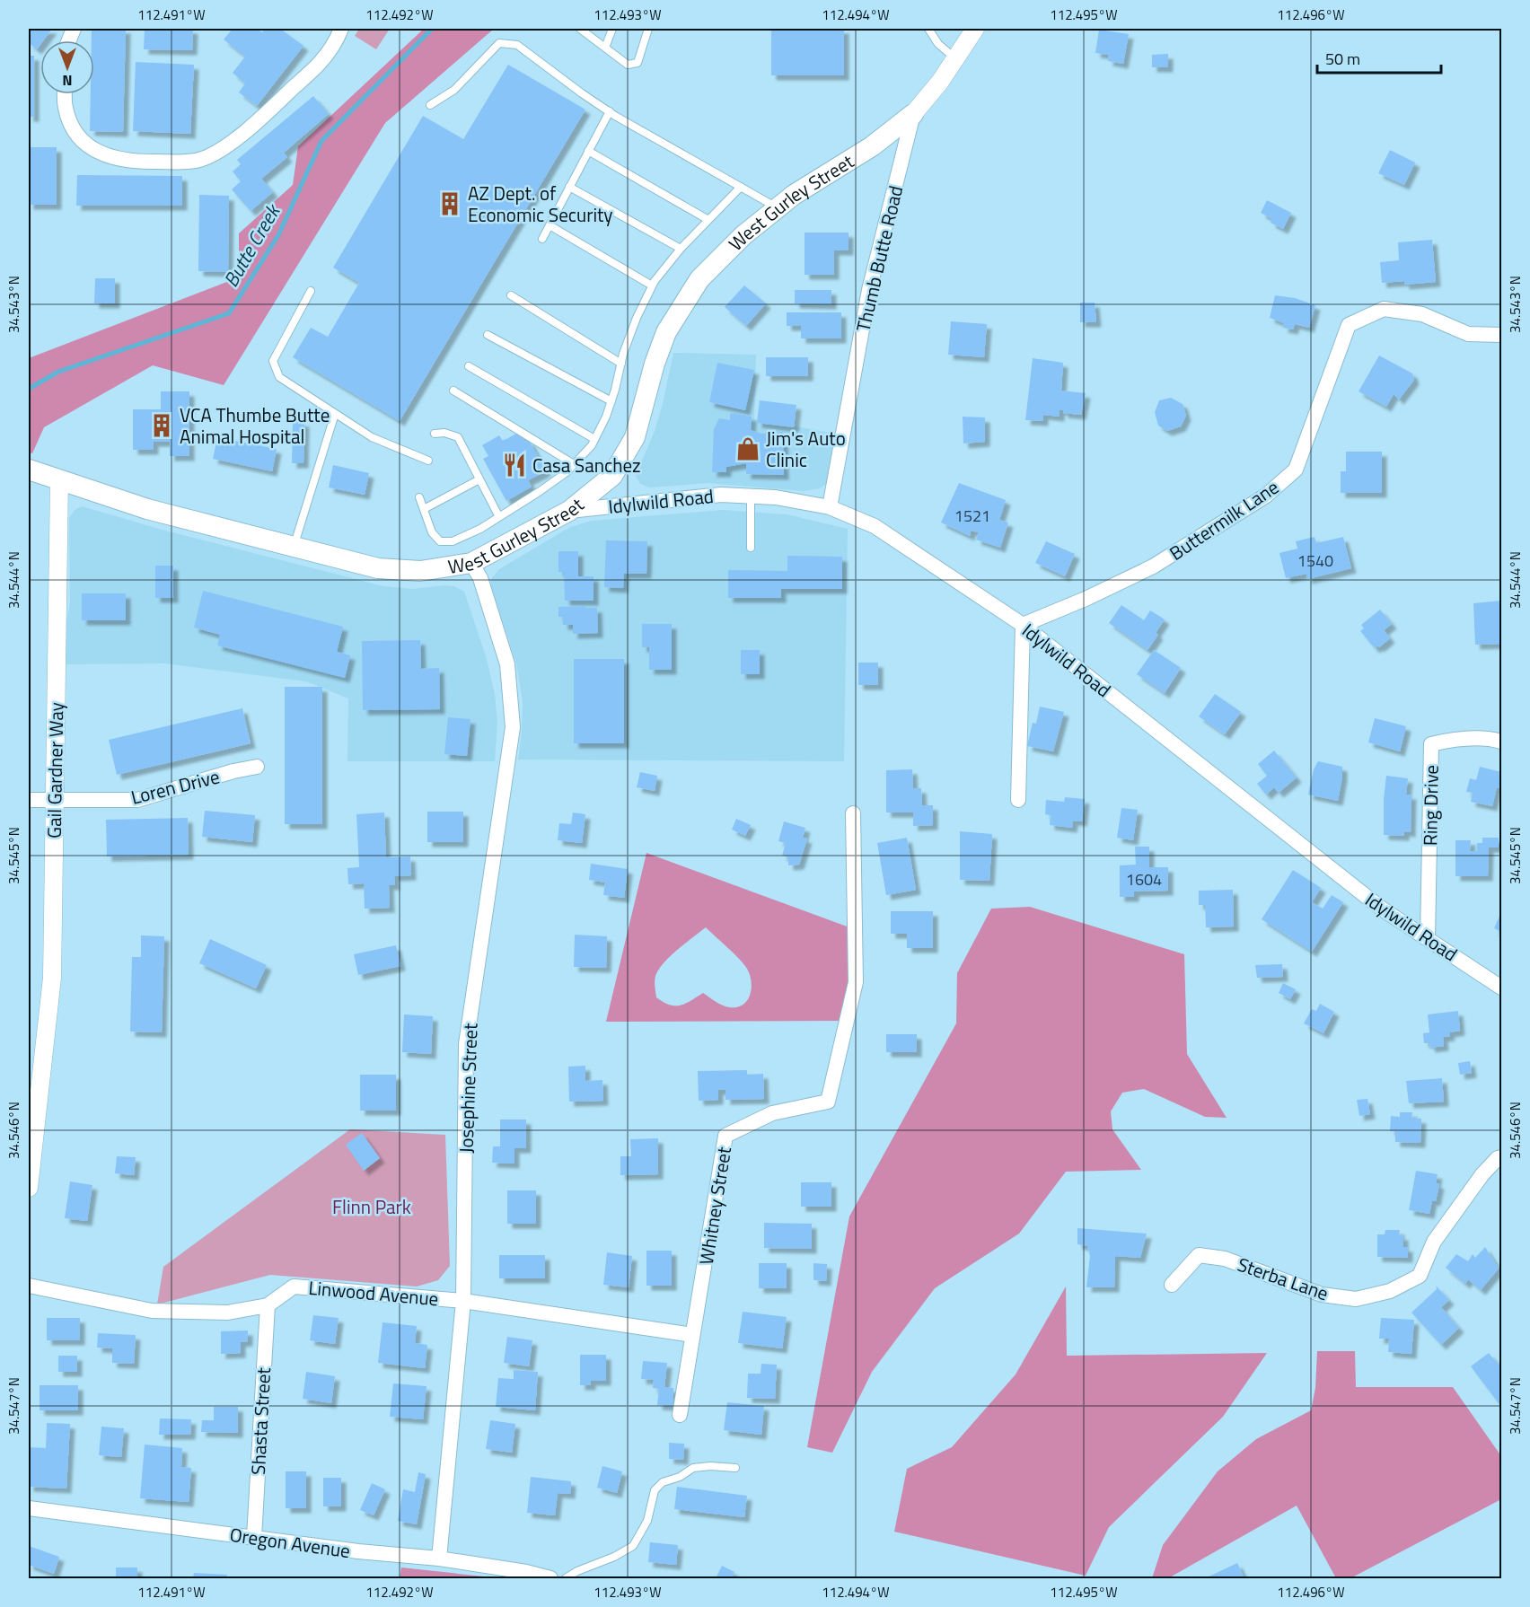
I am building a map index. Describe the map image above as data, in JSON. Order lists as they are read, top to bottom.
{
  "streets": {
    "main road": ["West Gurley Street"],
    "street": [
      "Thumb Butte Road",
      "Idylwild Road",
      "Buttermilk Lane",
      "Gail Gardner Way",
      "Loren Drive",
      "Ring Drive",
      "Josephine Street",
      "Whitney Street",
      "Sterba Lane",
      "Linwood Avenue",
      "Shasta Street",
      "Oregon Avenue"
    ]
  },
  "crossings": [
    ["West Gurley Street", "Thumb Butte Road"],
    ["West Gurley Street", "Idylwild Road"],
    ["West Gurley Street", "Gail Gardner Way"],
    ["West Gurley Street", "Josephine Street"],
    ["Thumb Butte Road", "Idylwild Road"],
    ["Idylwild Road", "Buttermilk Lane"],
    ["Idylwild Road", "Ring Drive"],
    ["Gail Gardner Way", "Loren Drive"],
    ["Josephine Street", "Linwood Avenue"],
    ["Josephine Street", "Oregon Avenue"],
    ["Whitney Street", "Linwood Avenue"],
    ["Linwood Avenue", "Shasta Street"],
    ["Shasta Street", "Oregon Avenue"]
  ],
  "water": ["Butte Creek"],
  "parks": ["Flinn Park"],
  "places": {
    "building": ["AZ Dept. of Economic Security", "VCA Thumbe Butte Animal Hospital"],
    "shop": ["Jim's Auto Clinic"],
    "restaurant": ["Casa Sanchez"]
  },
  "house_numbers": ["1521", "1540", "1604"],
  "scale_bar": "50 m",
  "north": "bottom",
  "coordinates": [
    "112.491°W",
    "112.492°W",
    "112.493°W",
    "112.494°W",
    "112.495°W",
    "112.496°W",
    "34.543°N",
    "34.544°N",
    "34.545°N",
    "34.546°N",
    "34.547°N"
  ]
}
